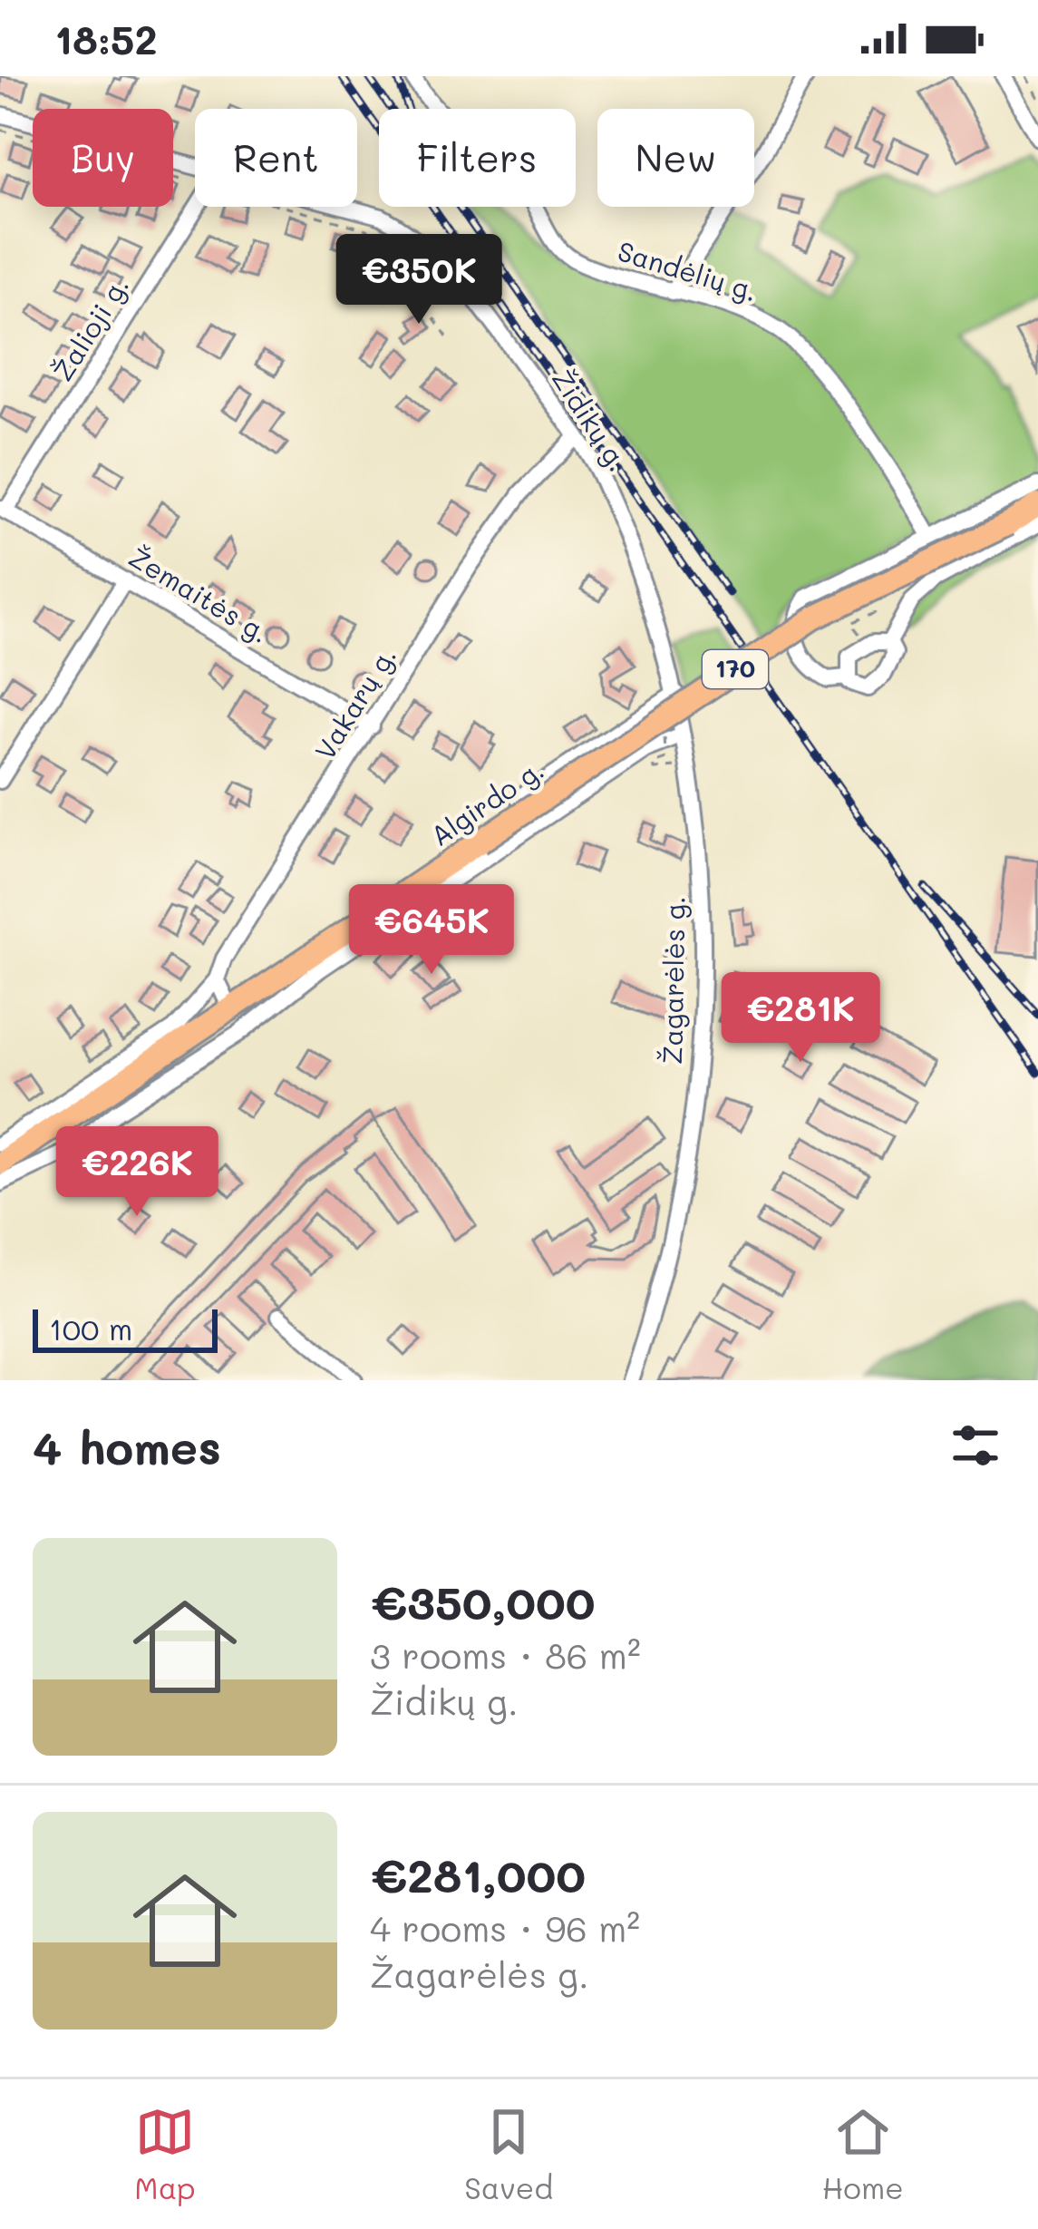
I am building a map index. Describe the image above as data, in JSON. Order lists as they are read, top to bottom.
{
  "streets": {
    "main road": ["170", "Algirdo g."],
    "street": [
      "Sandėlių g.",
      "Žalioji g.",
      "Židikų g.",
      "Žemaitės g.",
      "Vakarų g.",
      "Žagarėlės g."
    ]
  },
  "crossings": [
    ["Žalioji g.", "Žemaitės g."],
    ["Židikų g.", "Vakarų g."],
    ["Židikų g.", "Žagarėlės g."],
    ["Žemaitės g.", "Vakarų g."]
  ],
  "scale_bar": "100 m",
  "page": {
    "status": "18:52",
    "chip": [
      "Buy",
      "Rent",
      "Filters",
      "New"
    ],
    "price": [
      "€350K",
      "€645K",
      "€281K",
      "€226K"
    ],
    "scale": "100 m",
    "heading": "4 homes",
    "list": [
      {
        "name": "€350,000",
        "note": "3 rooms · 86 m² · Židikų g."
      },
      {
        "name": "€281,000",
        "note": "4 rooms · 96 m² · Žagarėlės g."
      }
    ],
    "tabs": ["Map", "Saved", "Home"]
  }
}
